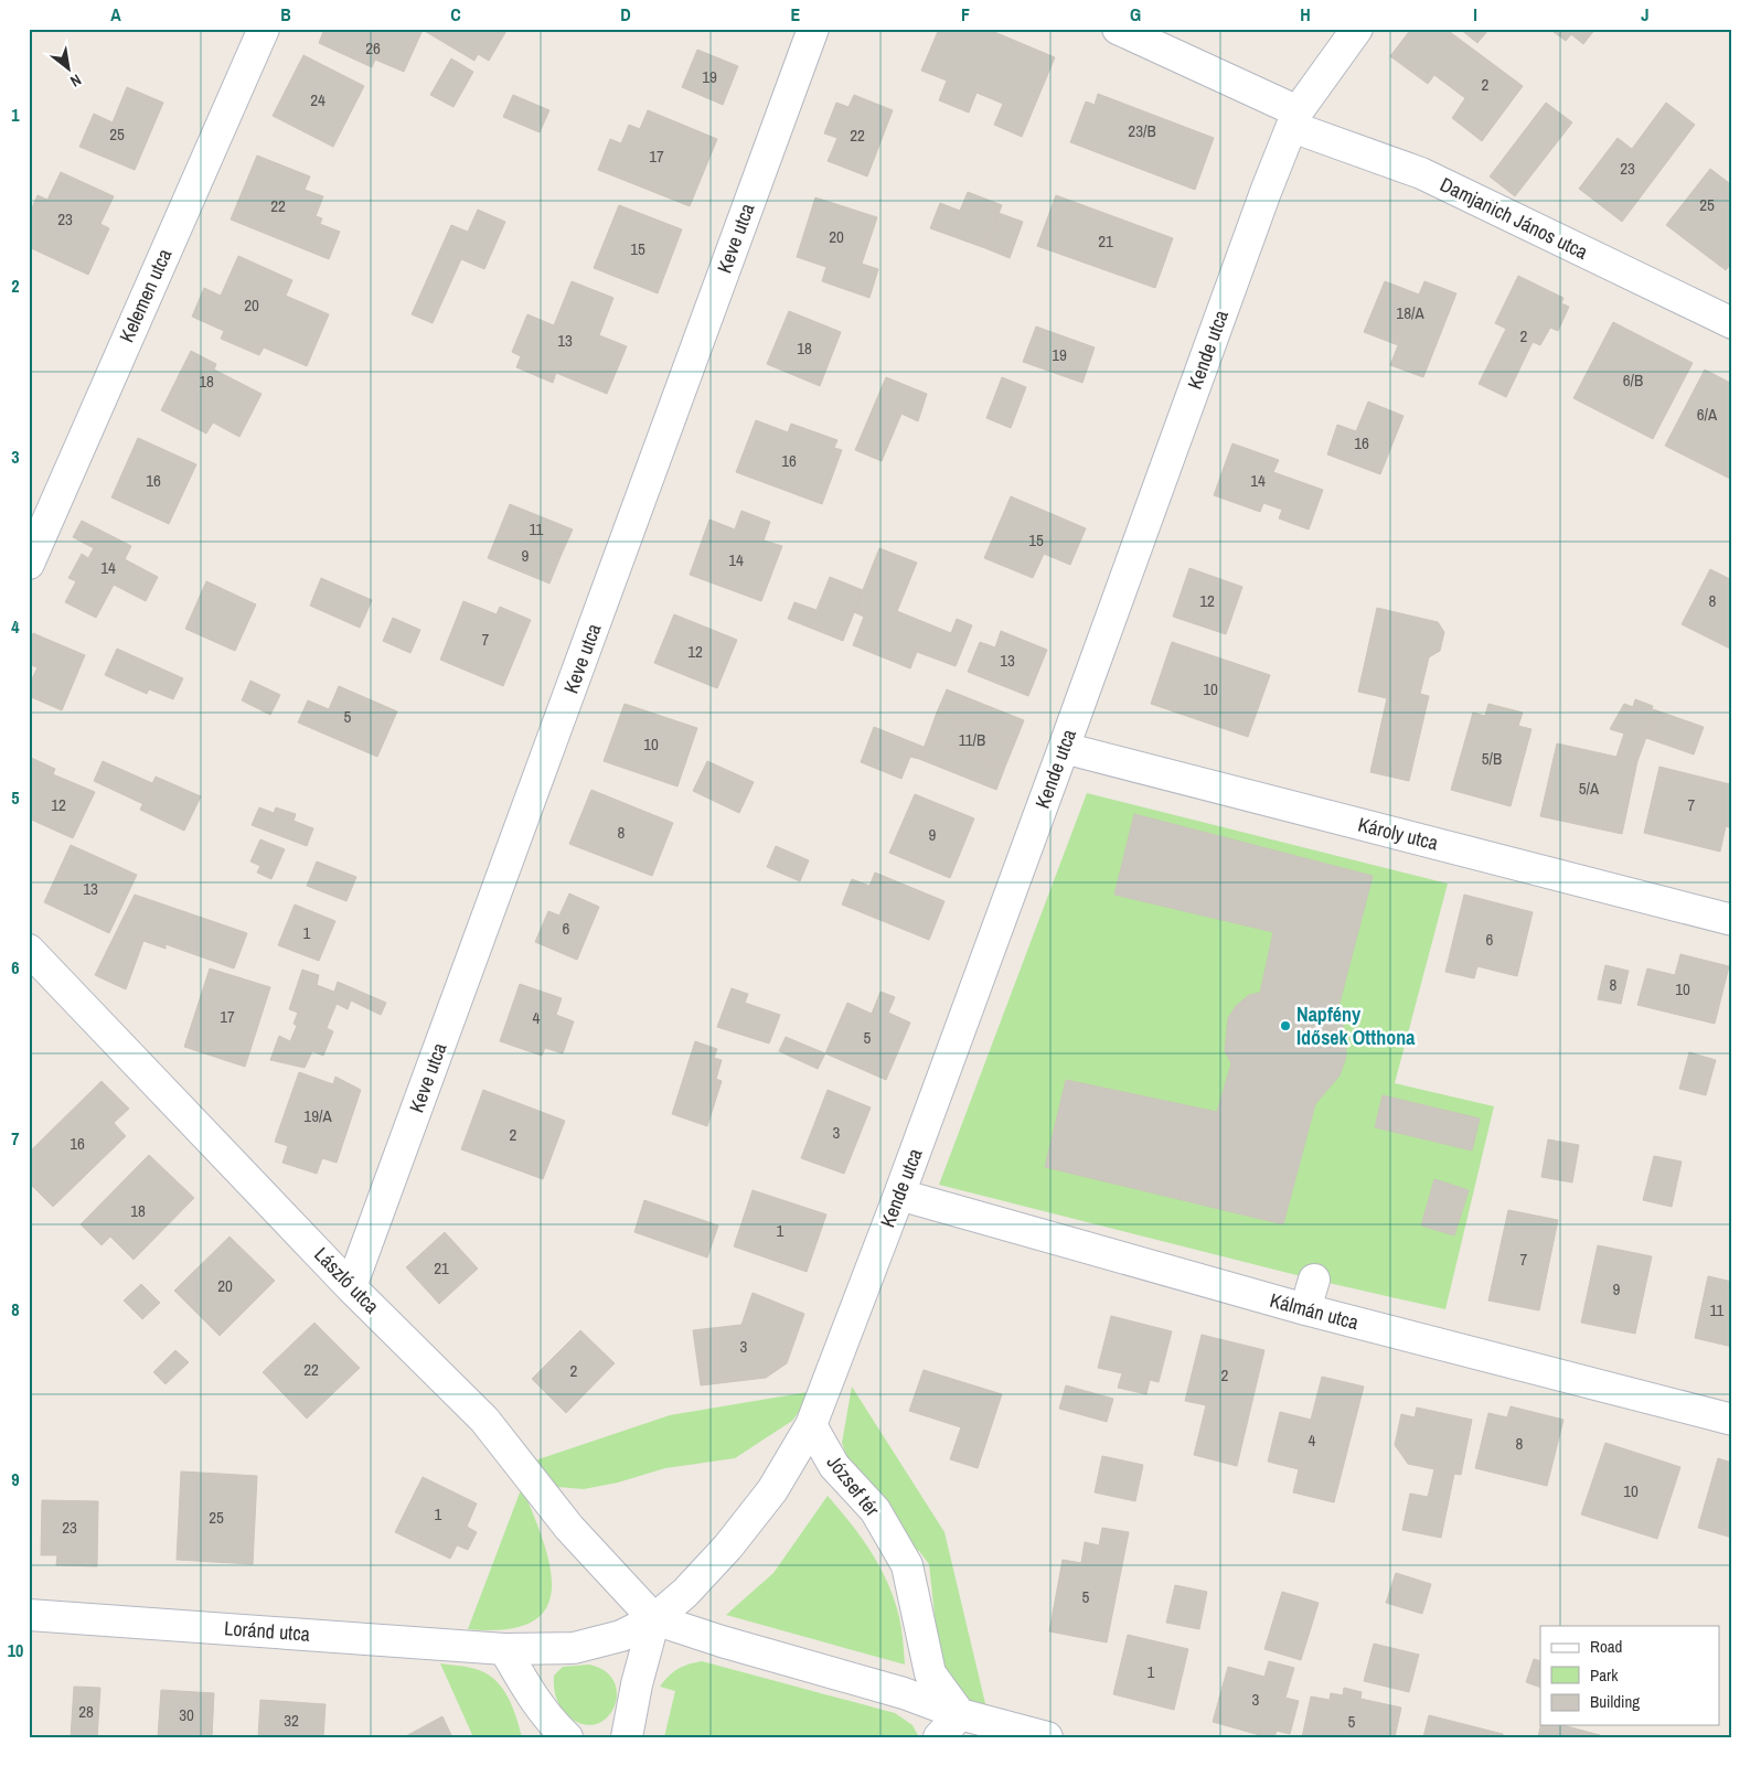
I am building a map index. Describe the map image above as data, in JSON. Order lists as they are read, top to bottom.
{
  "streets": {
    "street": [
      "Damjanich János utca",
      "Keve utca",
      "Kelemen utca",
      "Kende utca",
      "Károly utca",
      "László utca",
      "Kálmán utca",
      "József tér",
      "Loránd utca"
    ]
  },
  "crossings": [
    ["Damjanich János utca", "Kende utca"],
    ["Keve utca", "László utca"],
    ["Kende utca", "Károly utca"],
    ["Kende utca", "Kálmán utca"],
    ["Kende utca", "József tér"]
  ],
  "places": ["Napfény Idősek Otthona"],
  "house_numbers": [
    "26",
    "19",
    "2",
    "24",
    "23/B",
    "25",
    "22",
    "17",
    "23",
    "25",
    "22",
    "23",
    "20",
    "21",
    "15",
    "20",
    "18/A",
    "2",
    "13",
    "18",
    "19",
    "6/B",
    "18",
    "6/A",
    "16",
    "16",
    "16",
    "14",
    "11",
    "15",
    "9",
    "14",
    "14",
    "12",
    "8",
    "7",
    "12",
    "13",
    "10",
    "5",
    "11/B",
    "10",
    "5/B",
    "5/A",
    "12",
    "7",
    "8",
    "9",
    "13",
    "6",
    "1",
    "6",
    "8",
    "10",
    "17",
    "4",
    "5",
    "19/A",
    "3",
    "2",
    "16",
    "18",
    "1",
    "7",
    "21",
    "20",
    "9",
    "11",
    "3",
    "22",
    "2",
    "2",
    "4",
    "8",
    "10",
    "1",
    "25",
    "23",
    "5",
    "1",
    "3",
    "28",
    "30",
    "32",
    "5"
  ],
  "legend": ["Road", "Park", "Building"],
  "north": "bottom right",
  "grid": {
    "columns": [
      "A",
      "B",
      "C",
      "D",
      "E",
      "F",
      "G",
      "H",
      "I",
      "J"
    ],
    "rows": [
      "1",
      "2",
      "3",
      "4",
      "5",
      "6",
      "7",
      "8",
      "9",
      "10"
    ]
  }
}
